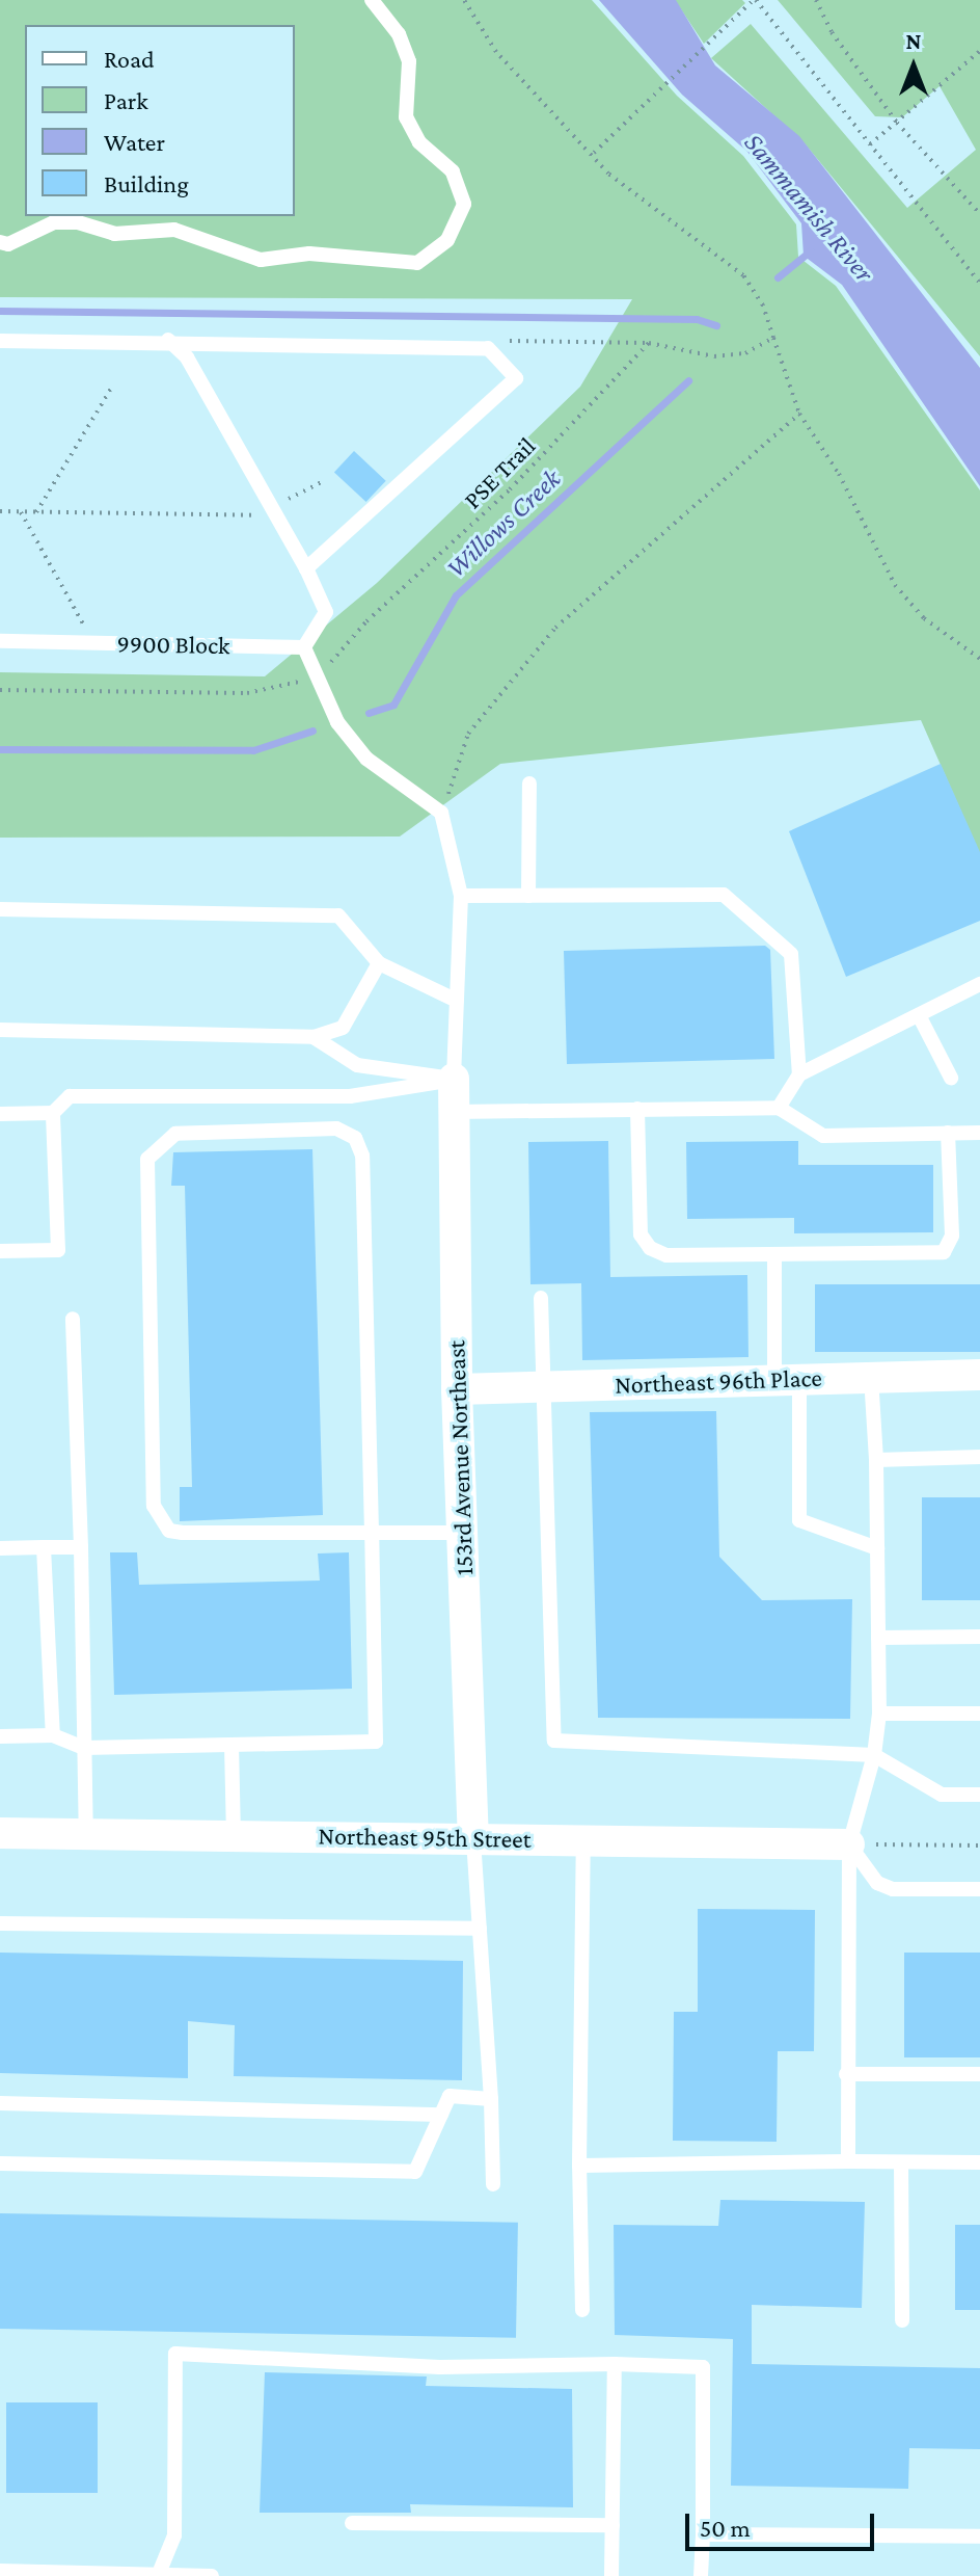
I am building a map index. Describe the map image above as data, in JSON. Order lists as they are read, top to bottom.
{
  "streets": {
    "street": ["Northeast 96th Place", "153rd Avenue Northeast", "Northeast 95th Street"],
    "lane": ["9900 Block"],
    "path": ["PSE Trail"]
  },
  "crossings": [
    ["Northeast 96th Place", "153rd Avenue Northeast"],
    ["153rd Avenue Northeast", "Northeast 95th Street"]
  ],
  "water": ["Sammamish River", "Willows Creek"],
  "legend": [
    "Road",
    "Park",
    "Water",
    "Building"
  ],
  "scale_bar": "50 m",
  "north": "top"
}
